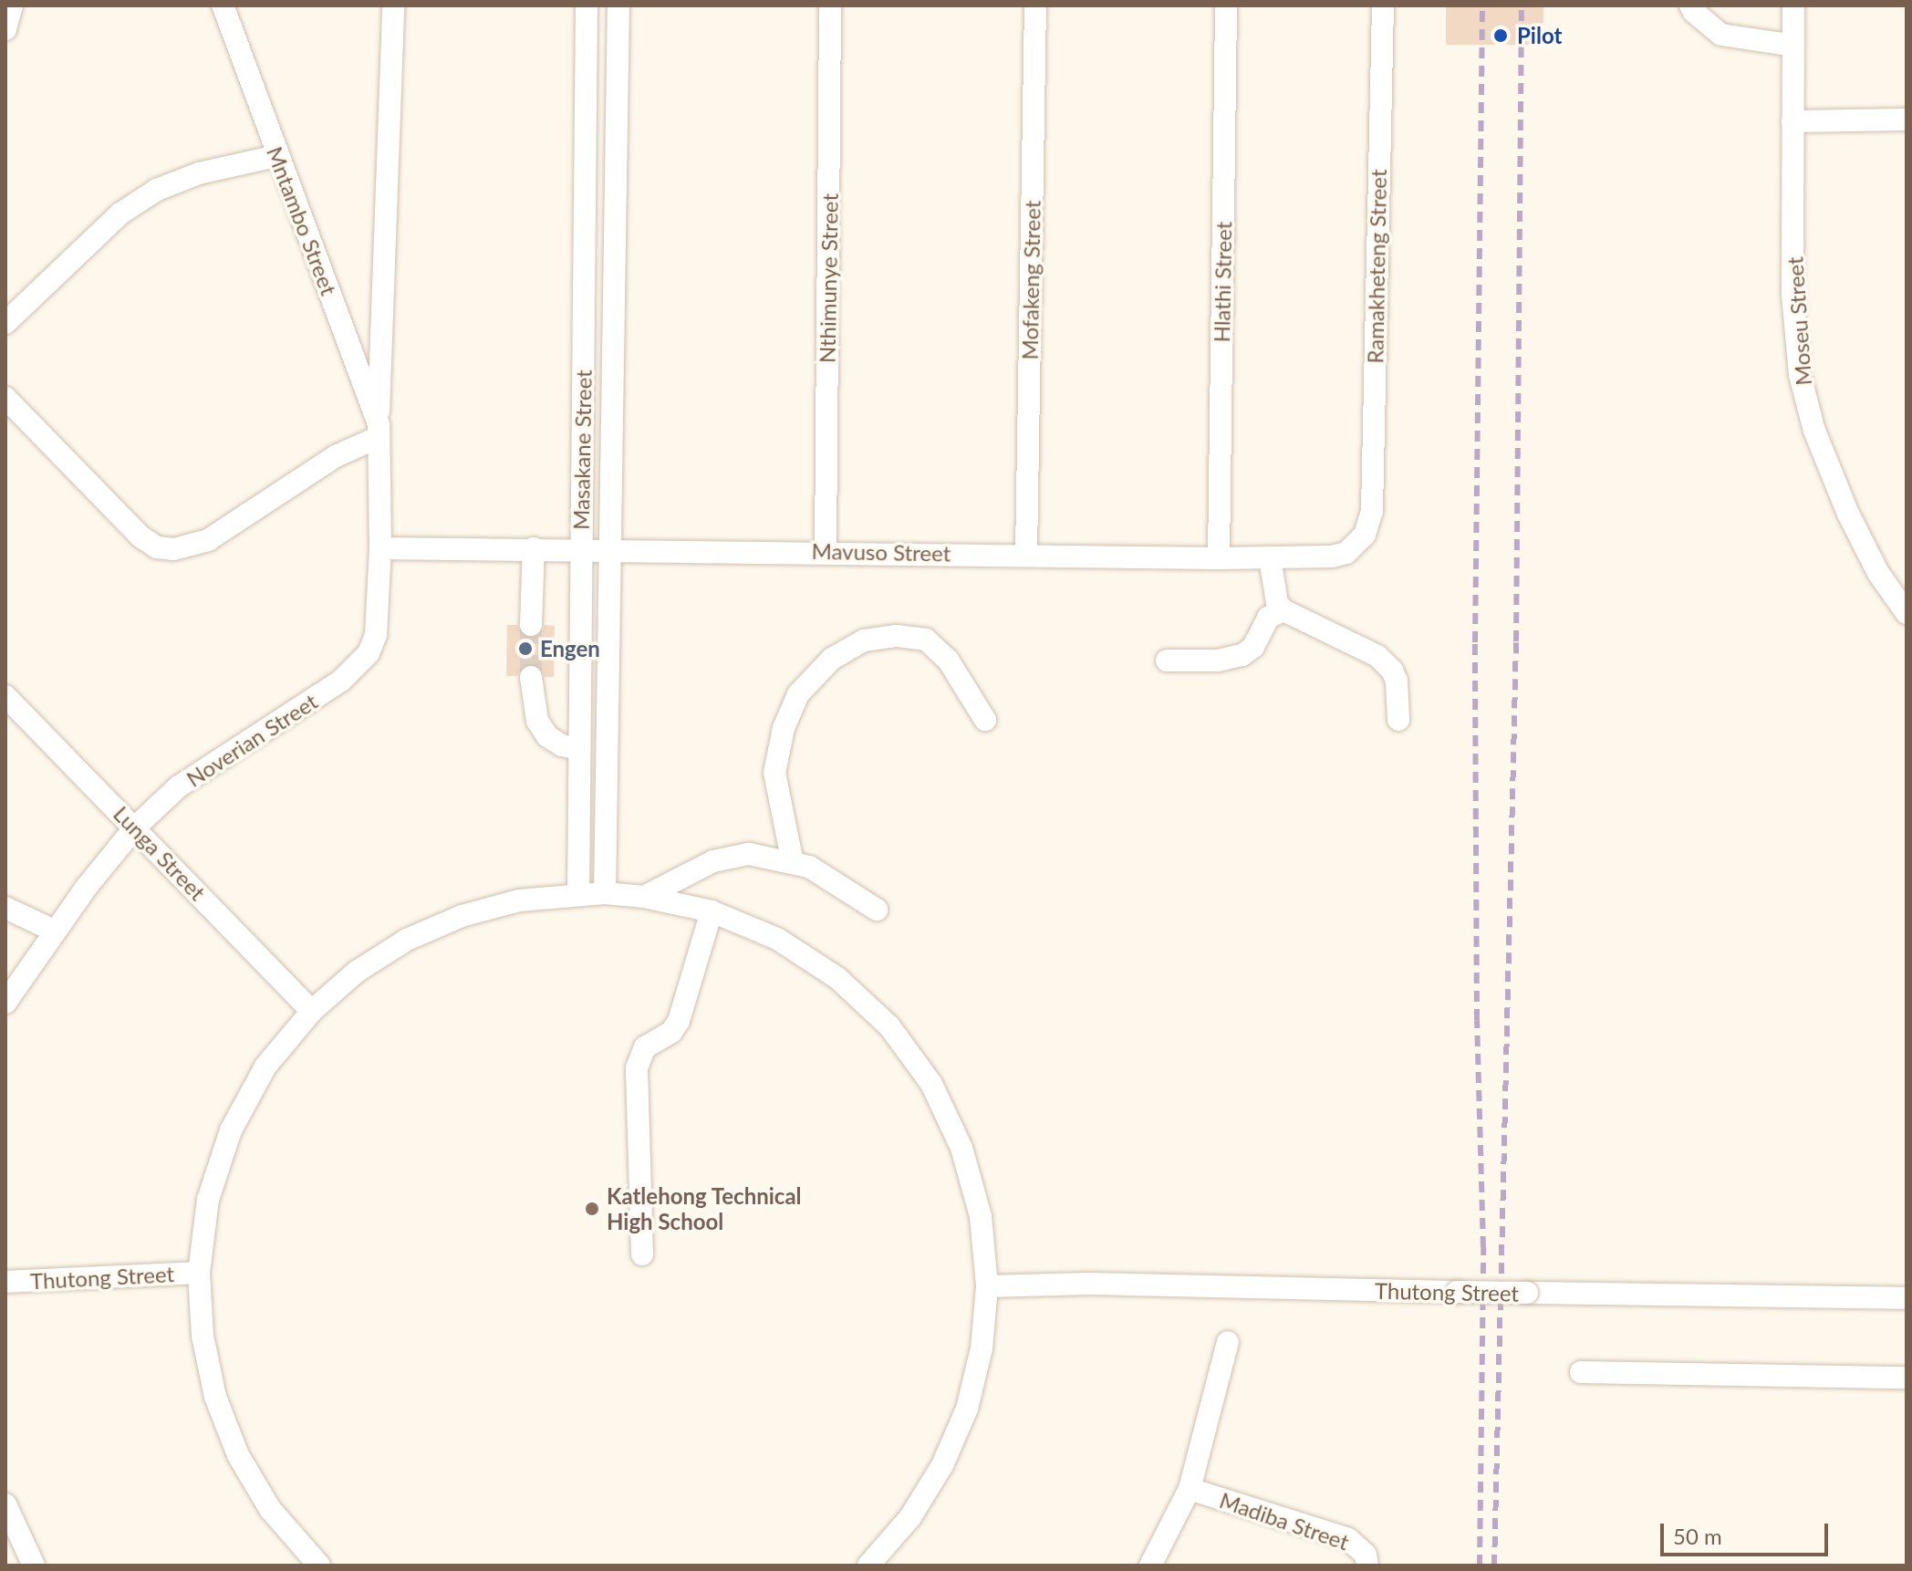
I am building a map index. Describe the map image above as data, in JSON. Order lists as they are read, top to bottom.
{
  "streets": {
    "street": [
      "Mntambo Street",
      "Ramakheteng Street",
      "Nthimunye Street",
      "Mofakeng Street",
      "Hlathi Street",
      "Moseu Street",
      "Masakane Street",
      "Mavuso Street",
      "Noverian Street",
      "Lunga Street",
      "Thutong Street",
      "Madiba Street"
    ]
  },
  "crossings": [
    ["Mntambo Street", "Noverian Street"],
    ["Ramakheteng Street", "Mavuso Street"],
    ["Nthimunye Street", "Mavuso Street"],
    ["Mofakeng Street", "Mavuso Street"],
    ["Hlathi Street", "Mavuso Street"],
    ["Masakane Street", "Mavuso Street"],
    ["Mavuso Street", "Noverian Street"],
    ["Noverian Street", "Lunga Street"]
  ],
  "places": ["Pilot", "Engen", "Katlehong Technical High School"],
  "scale_bar": "50 m"
}
